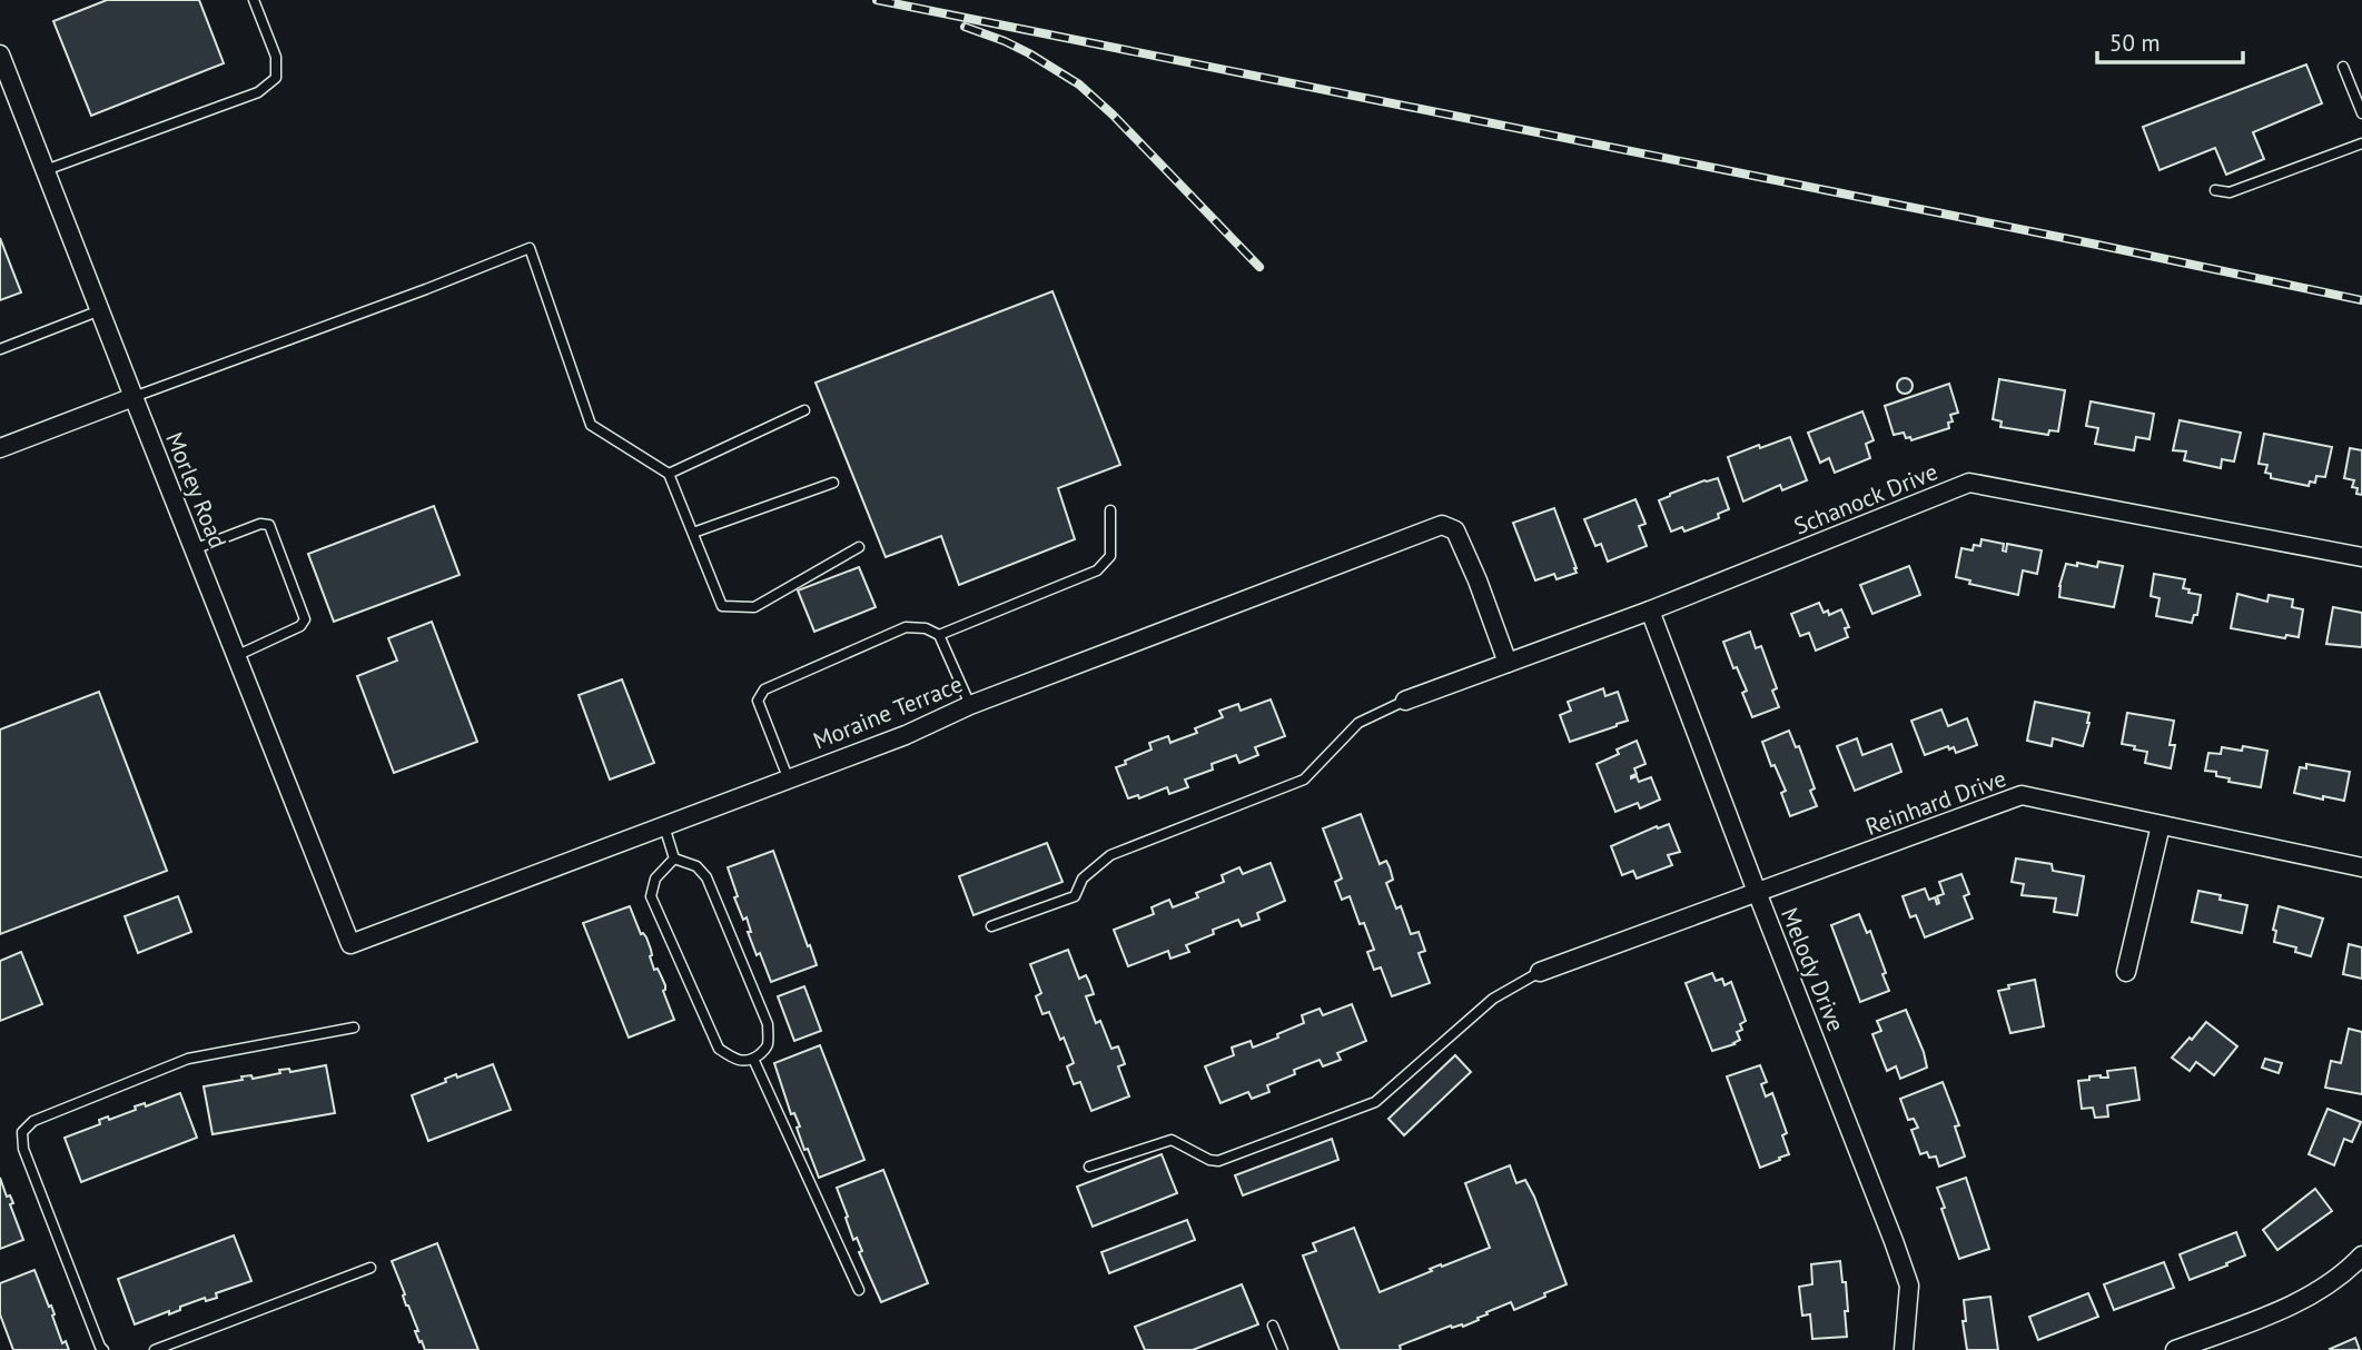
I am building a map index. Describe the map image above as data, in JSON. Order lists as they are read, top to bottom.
{
  "streets": {
    "street": [
      "Morley Road",
      "Schanock Drive",
      "Moraine Terrace",
      "Reinhard Drive",
      "Melody Drive"
    ]
  },
  "crossings": [
    ["Morley Road", "Moraine Terrace"],
    ["Schanock Drive", "Moraine Terrace"],
    ["Schanock Drive", "Melody Drive"],
    ["Reinhard Drive", "Melody Drive"]
  ],
  "scale_bar": "50 m"
}
